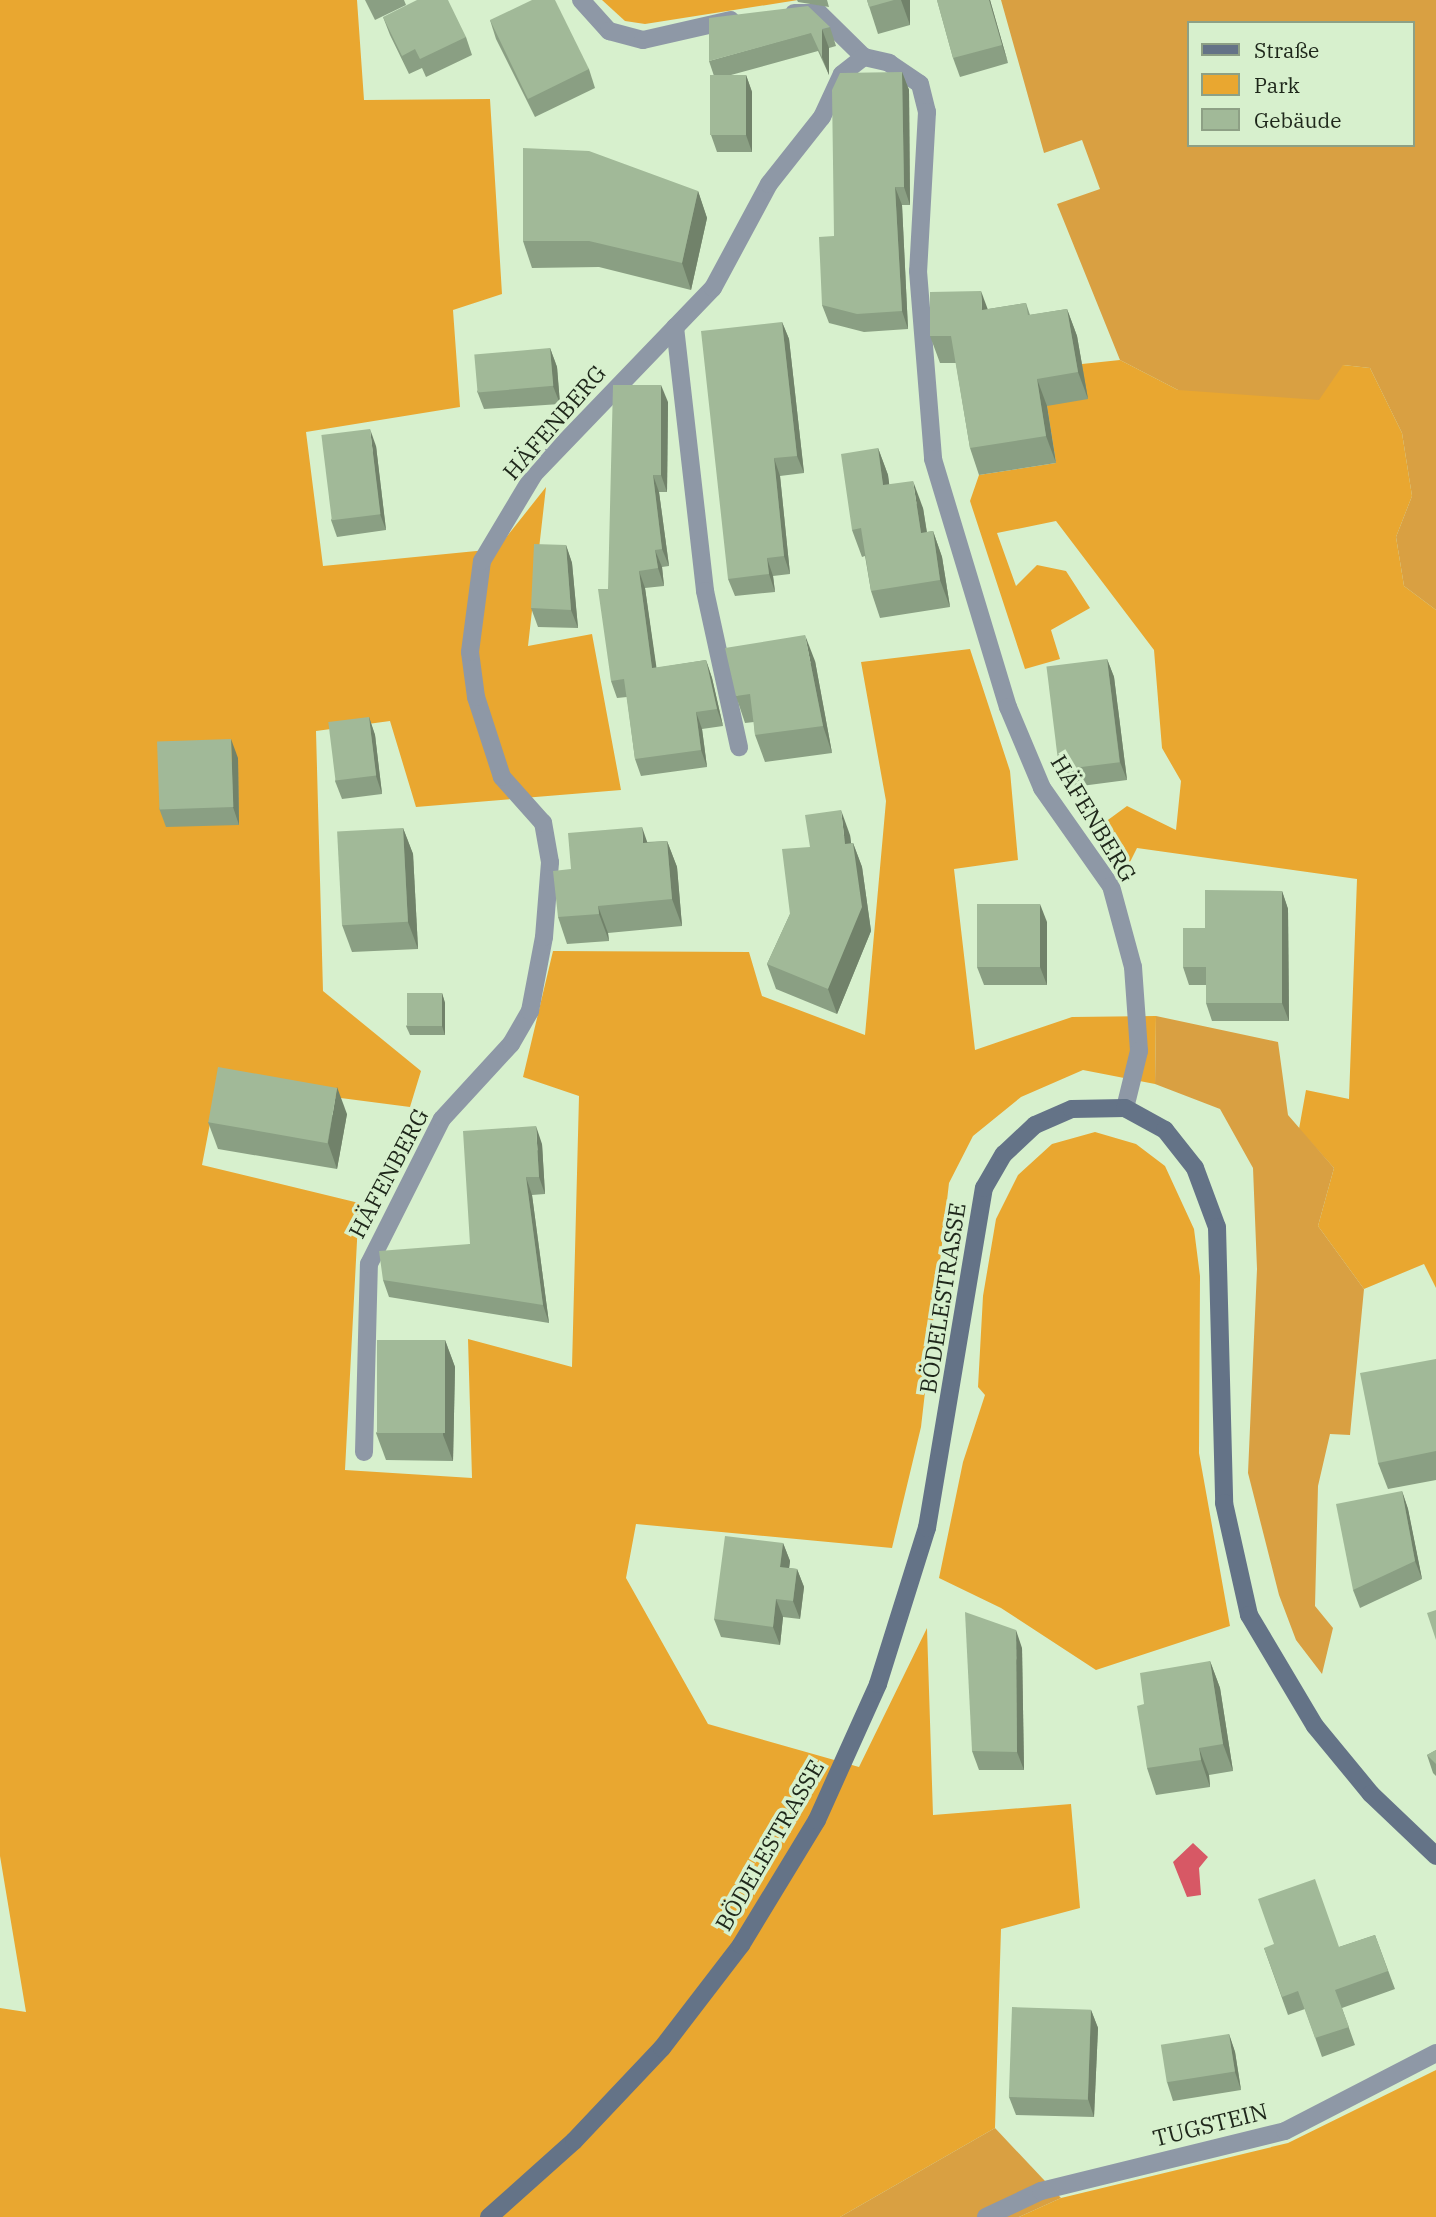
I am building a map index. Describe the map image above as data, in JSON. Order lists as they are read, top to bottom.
{
  "streets": {
    "main road": ["BÖDELESTRASSE"],
    "street": ["HÄFENBERG", "TUGSTEIN"]
  },
  "crossings": [
    ["HÄFENBERG", "BÖDELESTRASSE"]
  ],
  "legend": ["Straße", "Park", "Gebäude"]
}
